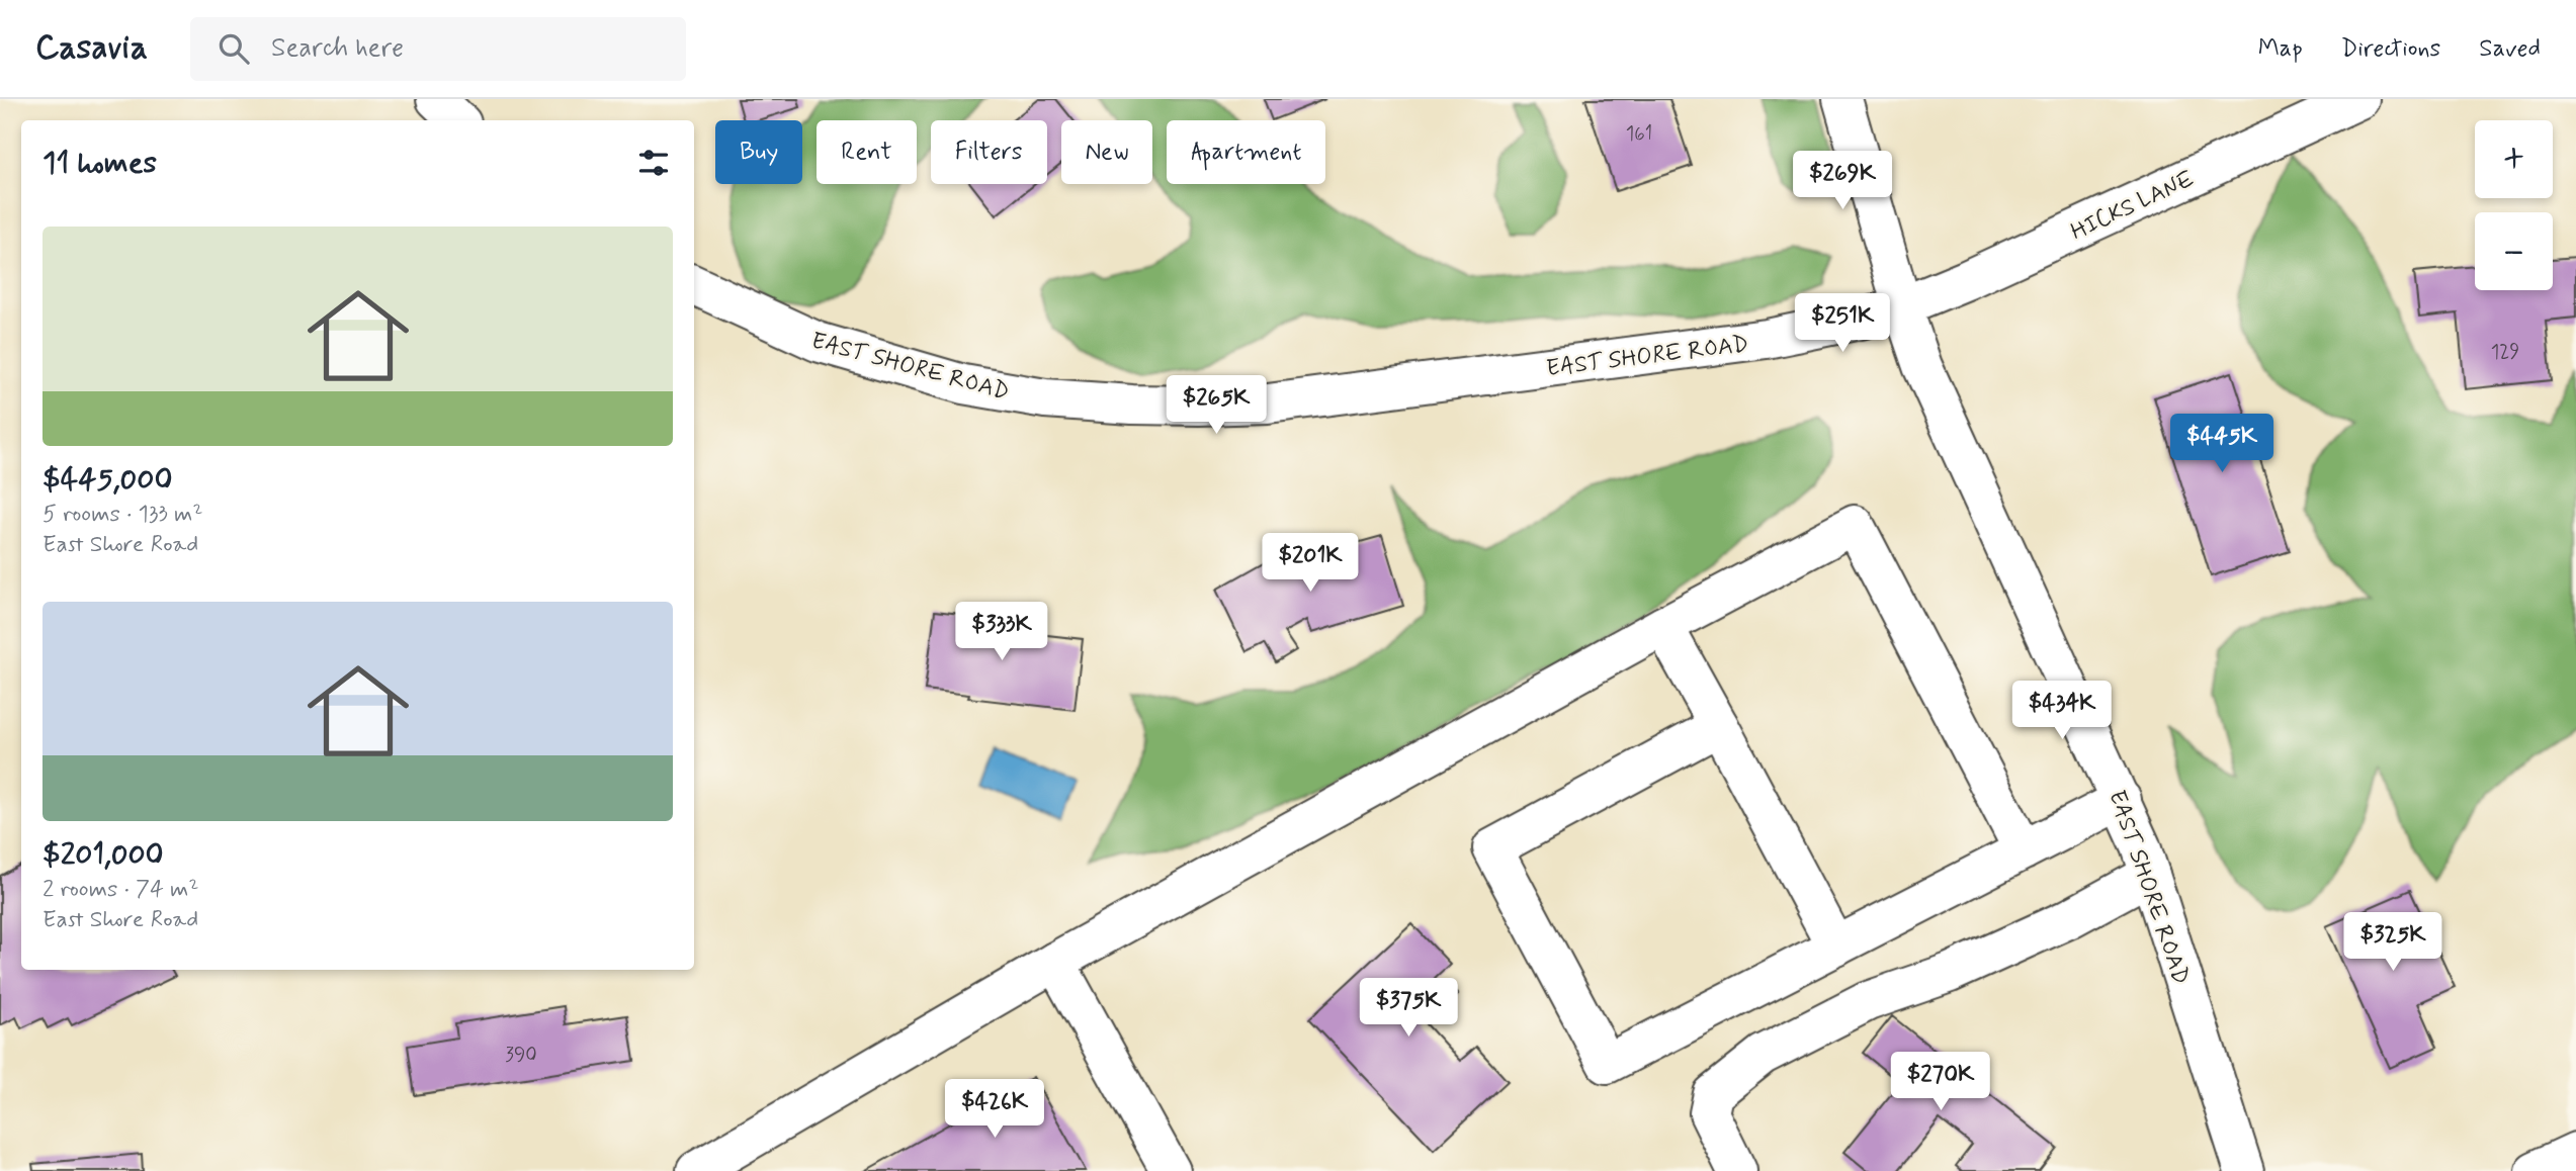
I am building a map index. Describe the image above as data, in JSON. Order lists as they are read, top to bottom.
{
  "streets": {
    "main road": ["HICKS LANE", "EAST SHORE ROAD"]
  },
  "crossings": [
    ["HICKS LANE", "EAST SHORE ROAD"]
  ],
  "house_numbers": ["161", "129", "390"],
  "page": {
    "header": "Casavia",
    "search": "Search here",
    "nav": ["Map", "Directions", "Saved"],
    "map_buttons": ["+", "−"],
    "chip": [
      "Buy",
      "Rent",
      "Filters",
      "New",
      "Apartment"
    ],
    "heading": "11 homes",
    "price": [
      "$269K",
      "$251K",
      "$265K",
      "$445K",
      "$201K",
      "$333K",
      "$434K",
      "$325K",
      "$375K",
      "$270K",
      "$426K"
    ],
    "list": [
      {
        "name": "$445,000",
        "note": "5 rooms · 133 m² · East Shore Road"
      },
      {
        "name": "$201,000",
        "note": "2 rooms · 74 m² · East Shore Road"
      }
    ]
  }
}
